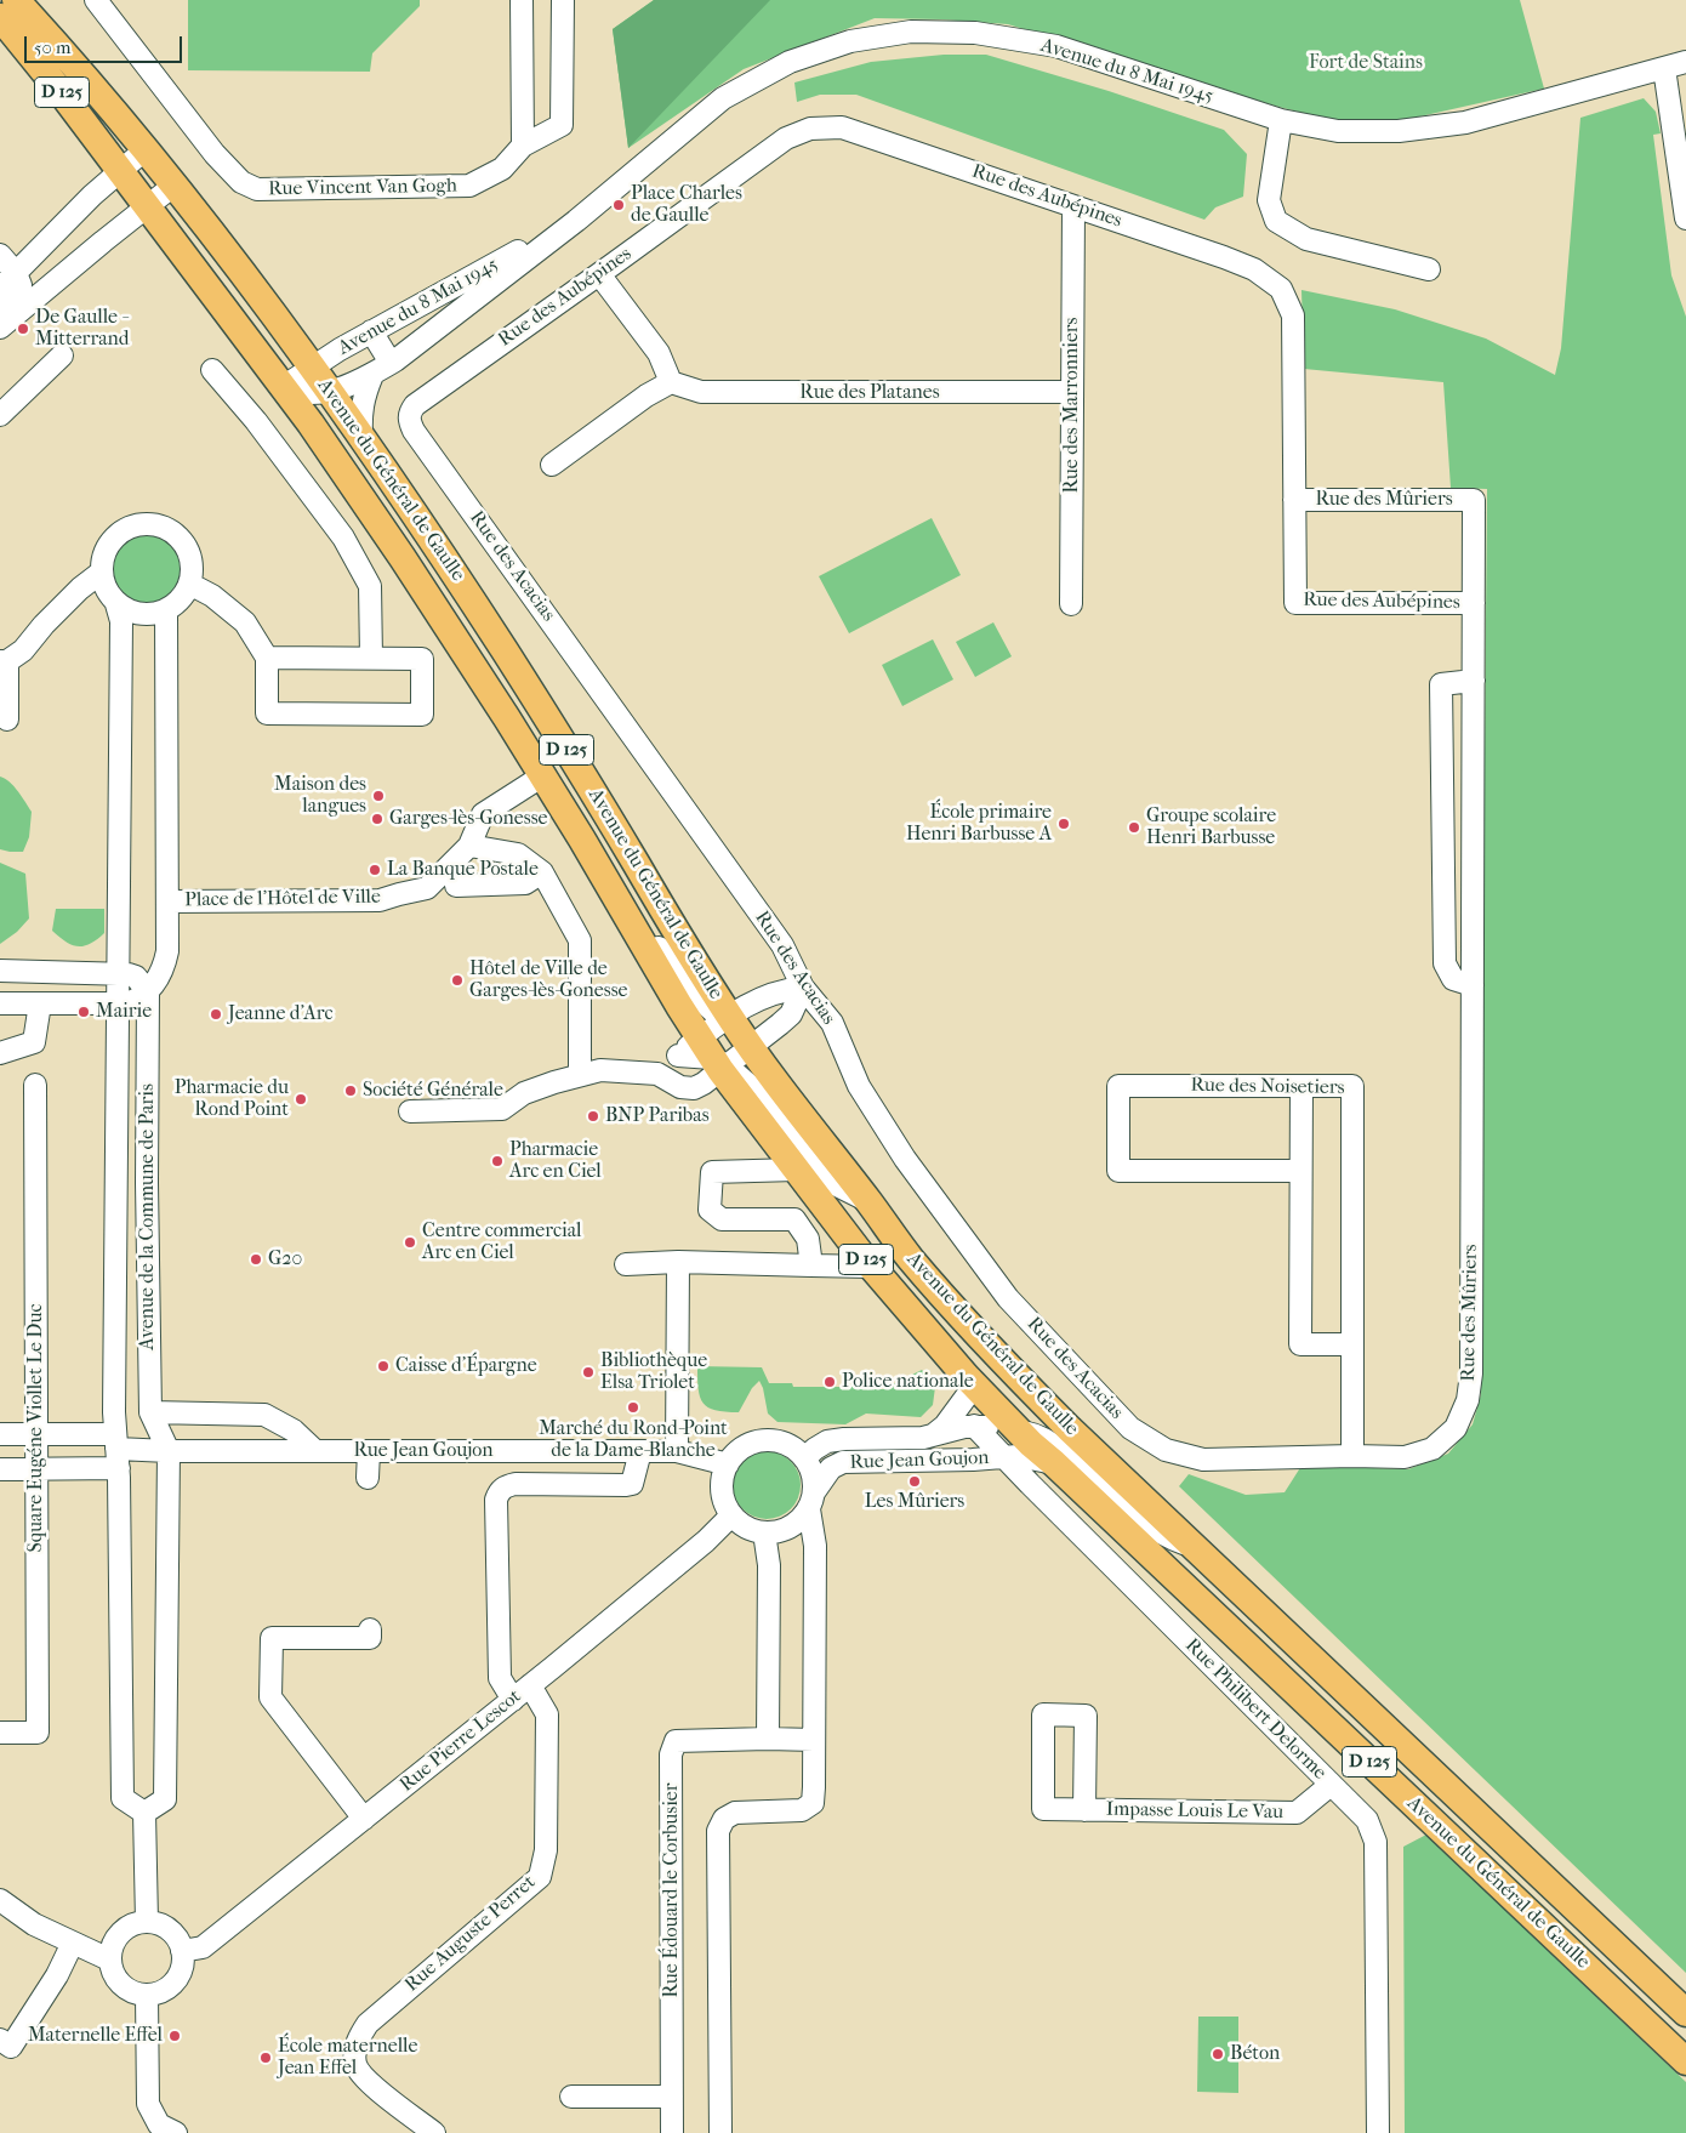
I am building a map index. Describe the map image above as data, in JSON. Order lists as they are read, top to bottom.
{
  "streets": {
    "main road": ["D 125", "Avenue du Général de Gaulle"],
    "street": [
      "Avenue du 8 Mai 1945",
      "Rue Vincent Van Gogh",
      "Rue des Aubépines",
      "Rue des Platanes",
      "Rue des Marronniers",
      "Rue des Mûriers",
      "Rue des Acacias",
      "Place de l'Hôtel de Ville",
      "Rue des Noisetiers",
      "Avenue de la Commune de Paris",
      "Square Eugéne Viollet Le Duc",
      "Rue Jean Goujon",
      "Rue Philibert Delorme",
      "Rue Pierre Lescot",
      "Impasse Louis Le Vau",
      "Rue Édouard le Corbusier",
      "Rue Auguste Perret"
    ]
  },
  "crossings": [
    ["Avenue du 8 Mai 1945", "Avenue du Général de Gaulle"],
    ["Rue des Aubépines", "Rue des Marronniers"],
    ["Rue des Aubépines", "Rue des Mûriers"],
    ["Rue des Aubépines", "Rue des Acacias"],
    ["Rue des Platanes", "Rue des Marronniers"],
    ["Avenue du Général de Gaulle", "Rue Jean Goujon"],
    ["Avenue du Général de Gaulle", "Rue Philibert Delorme"],
    ["Rue des Mûriers", "Rue des Acacias"],
    ["Rue des Mûriers", "Rue des Noisetiers"],
    ["Place de l'Hôtel de Ville", "Avenue de la Commune de Paris"],
    ["Avenue de la Commune de Paris", "Rue Jean Goujon"],
    ["Rue Jean Goujon", "Rue Philibert Delorme"],
    ["Rue Jean Goujon", "Rue Pierre Lescot"],
    ["Rue Philibert Delorme", "Impasse Louis Le Vau"],
    ["Rue Pierre Lescot", "Rue Auguste Perret"]
  ],
  "parks": ["Fort de Stains"],
  "places": [
    "Place Charles de Gaulle",
    "De Gaulle - Mitterrand",
    "Maison des langues",
    "Garges-lès-Gonesse",
    "École primaire Henri Barbusse A",
    "Groupe scolaire Henri Barbusse",
    "La Banque Postale",
    "Hôtel de Ville de Garges-lès-Gonesse",
    "Mairie",
    "Jeanne d'Arc",
    "Société Générale",
    "Pharmacie du Rond Point",
    "BNP Paribas",
    "Pharmacie Arc en Ciel",
    "Centre commercial Arc en Ciel",
    "G20",
    "Caisse d'Épargne",
    "Bibliothèque Elsa Triolet",
    "Police nationale",
    "Marché du Rond-Point de la Dame-Blanche",
    "Les Mûriers",
    "Maternelle Effel",
    "Béton",
    "École maternelle Jean Effel"
  ],
  "scale_bar": "50 m"
}
